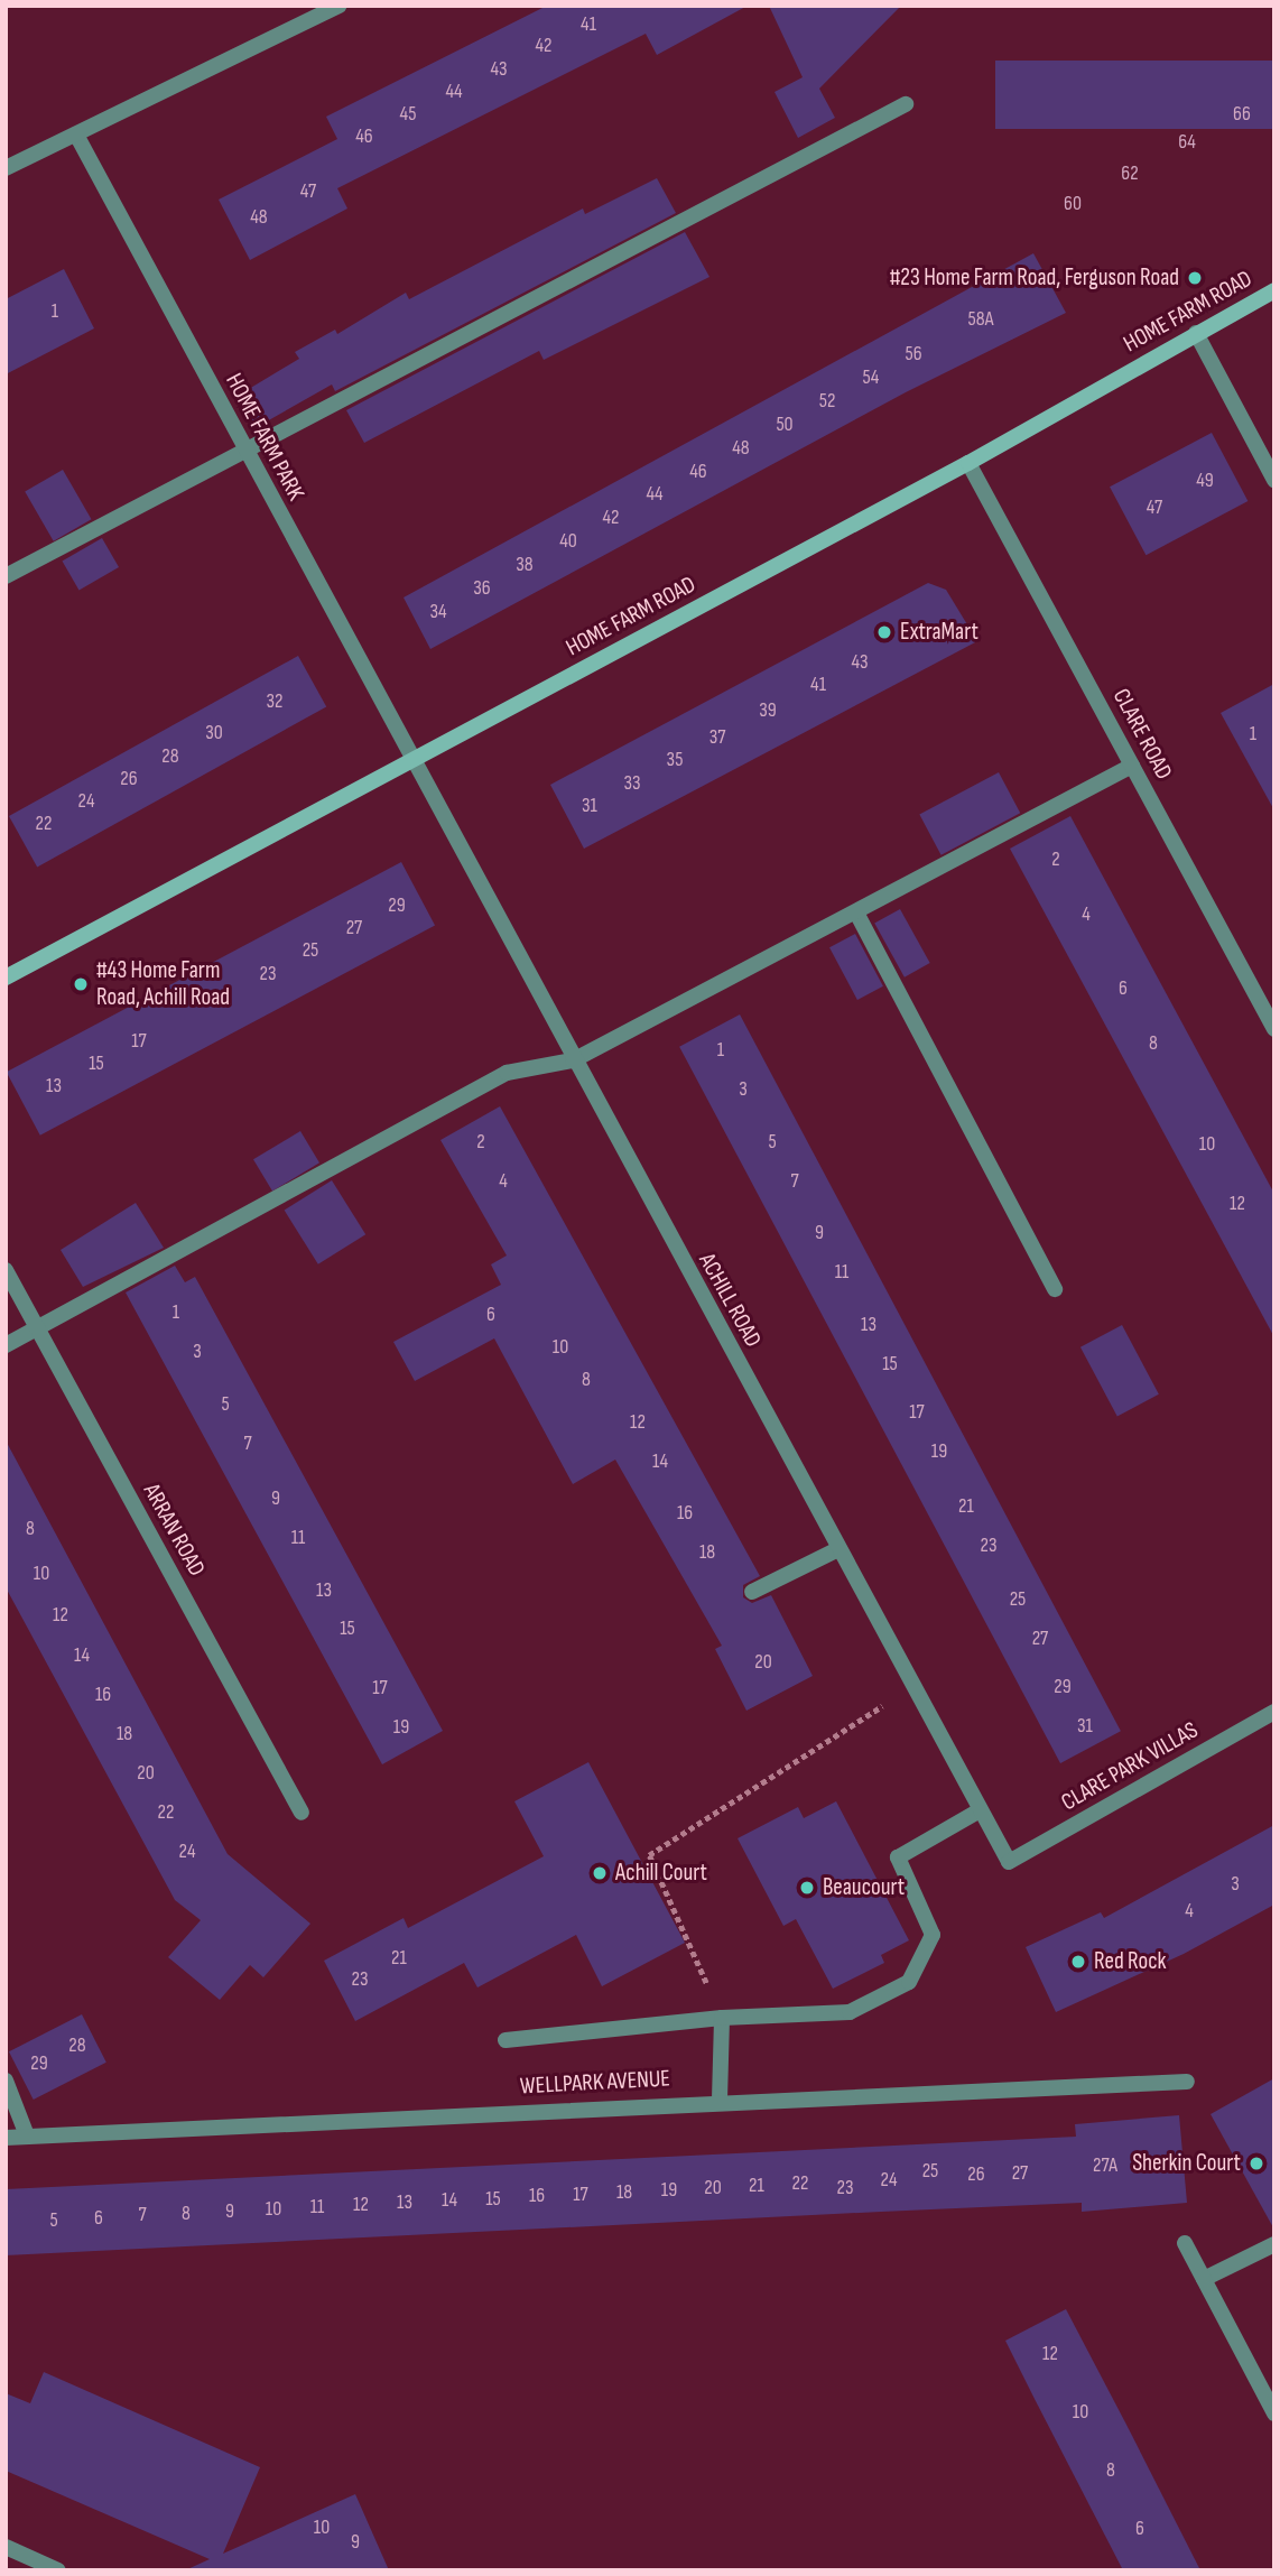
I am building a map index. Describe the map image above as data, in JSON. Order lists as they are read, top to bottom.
{
  "streets": {
    "street": [
      "HOME FARM ROAD",
      "HOME FARM PARK",
      "CLARE ROAD",
      "ACHILL ROAD",
      "ARRAN ROAD",
      "CLARE PARK VILLAS",
      "WELLPARK AVENUE"
    ]
  },
  "crossings": [
    ["HOME FARM ROAD", "HOME FARM PARK"],
    ["HOME FARM ROAD", "CLARE ROAD"],
    ["HOME FARM ROAD", "ACHILL ROAD"],
    ["HOME FARM PARK", "ACHILL ROAD"],
    ["ACHILL ROAD", "CLARE PARK VILLAS"]
  ],
  "places": [
    "#23 Home Farm Road, Ferguson Road",
    "ExtraMart",
    "#43 Home Farm Road, Achill Road",
    "Achill Court",
    "Beaucourt",
    "Red Rock",
    "Sherkin Court"
  ],
  "house_numbers": [
    "41",
    "42",
    "43",
    "44",
    "45",
    "66",
    "46",
    "64",
    "62",
    "47",
    "60",
    "48",
    "1",
    "58A",
    "56",
    "54",
    "52",
    "50",
    "48",
    "46",
    "49",
    "44",
    "47",
    "42",
    "40",
    "38",
    "36",
    "34",
    "43",
    "41",
    "32",
    "39",
    "30",
    "1",
    "37",
    "28",
    "35",
    "26",
    "33",
    "24",
    "31",
    "22",
    "2",
    "29",
    "4",
    "27",
    "25",
    "23",
    "6",
    "17",
    "8",
    "1",
    "15",
    "13",
    "3",
    "2",
    "5",
    "10",
    "4",
    "7",
    "12",
    "9",
    "11",
    "1",
    "6",
    "13",
    "10",
    "3",
    "15",
    "8",
    "5",
    "17",
    "12",
    "7",
    "19",
    "14",
    "9",
    "21",
    "16",
    "8",
    "11",
    "23",
    "18",
    "10",
    "13",
    "25",
    "12",
    "15",
    "27",
    "14",
    "20",
    "29",
    "17",
    "16",
    "31",
    "19",
    "18",
    "20",
    "22",
    "24",
    "3",
    "4",
    "21",
    "23",
    "28",
    "29",
    "27A",
    "25",
    "27",
    "26",
    "24",
    "22",
    "21",
    "20",
    "23",
    "19",
    "18",
    "17",
    "16",
    "15",
    "14",
    "13",
    "12",
    "11",
    "10",
    "9",
    "8",
    "7",
    "6",
    "5",
    "12",
    "10",
    "8",
    "10",
    "6",
    "9"
  ]
}
